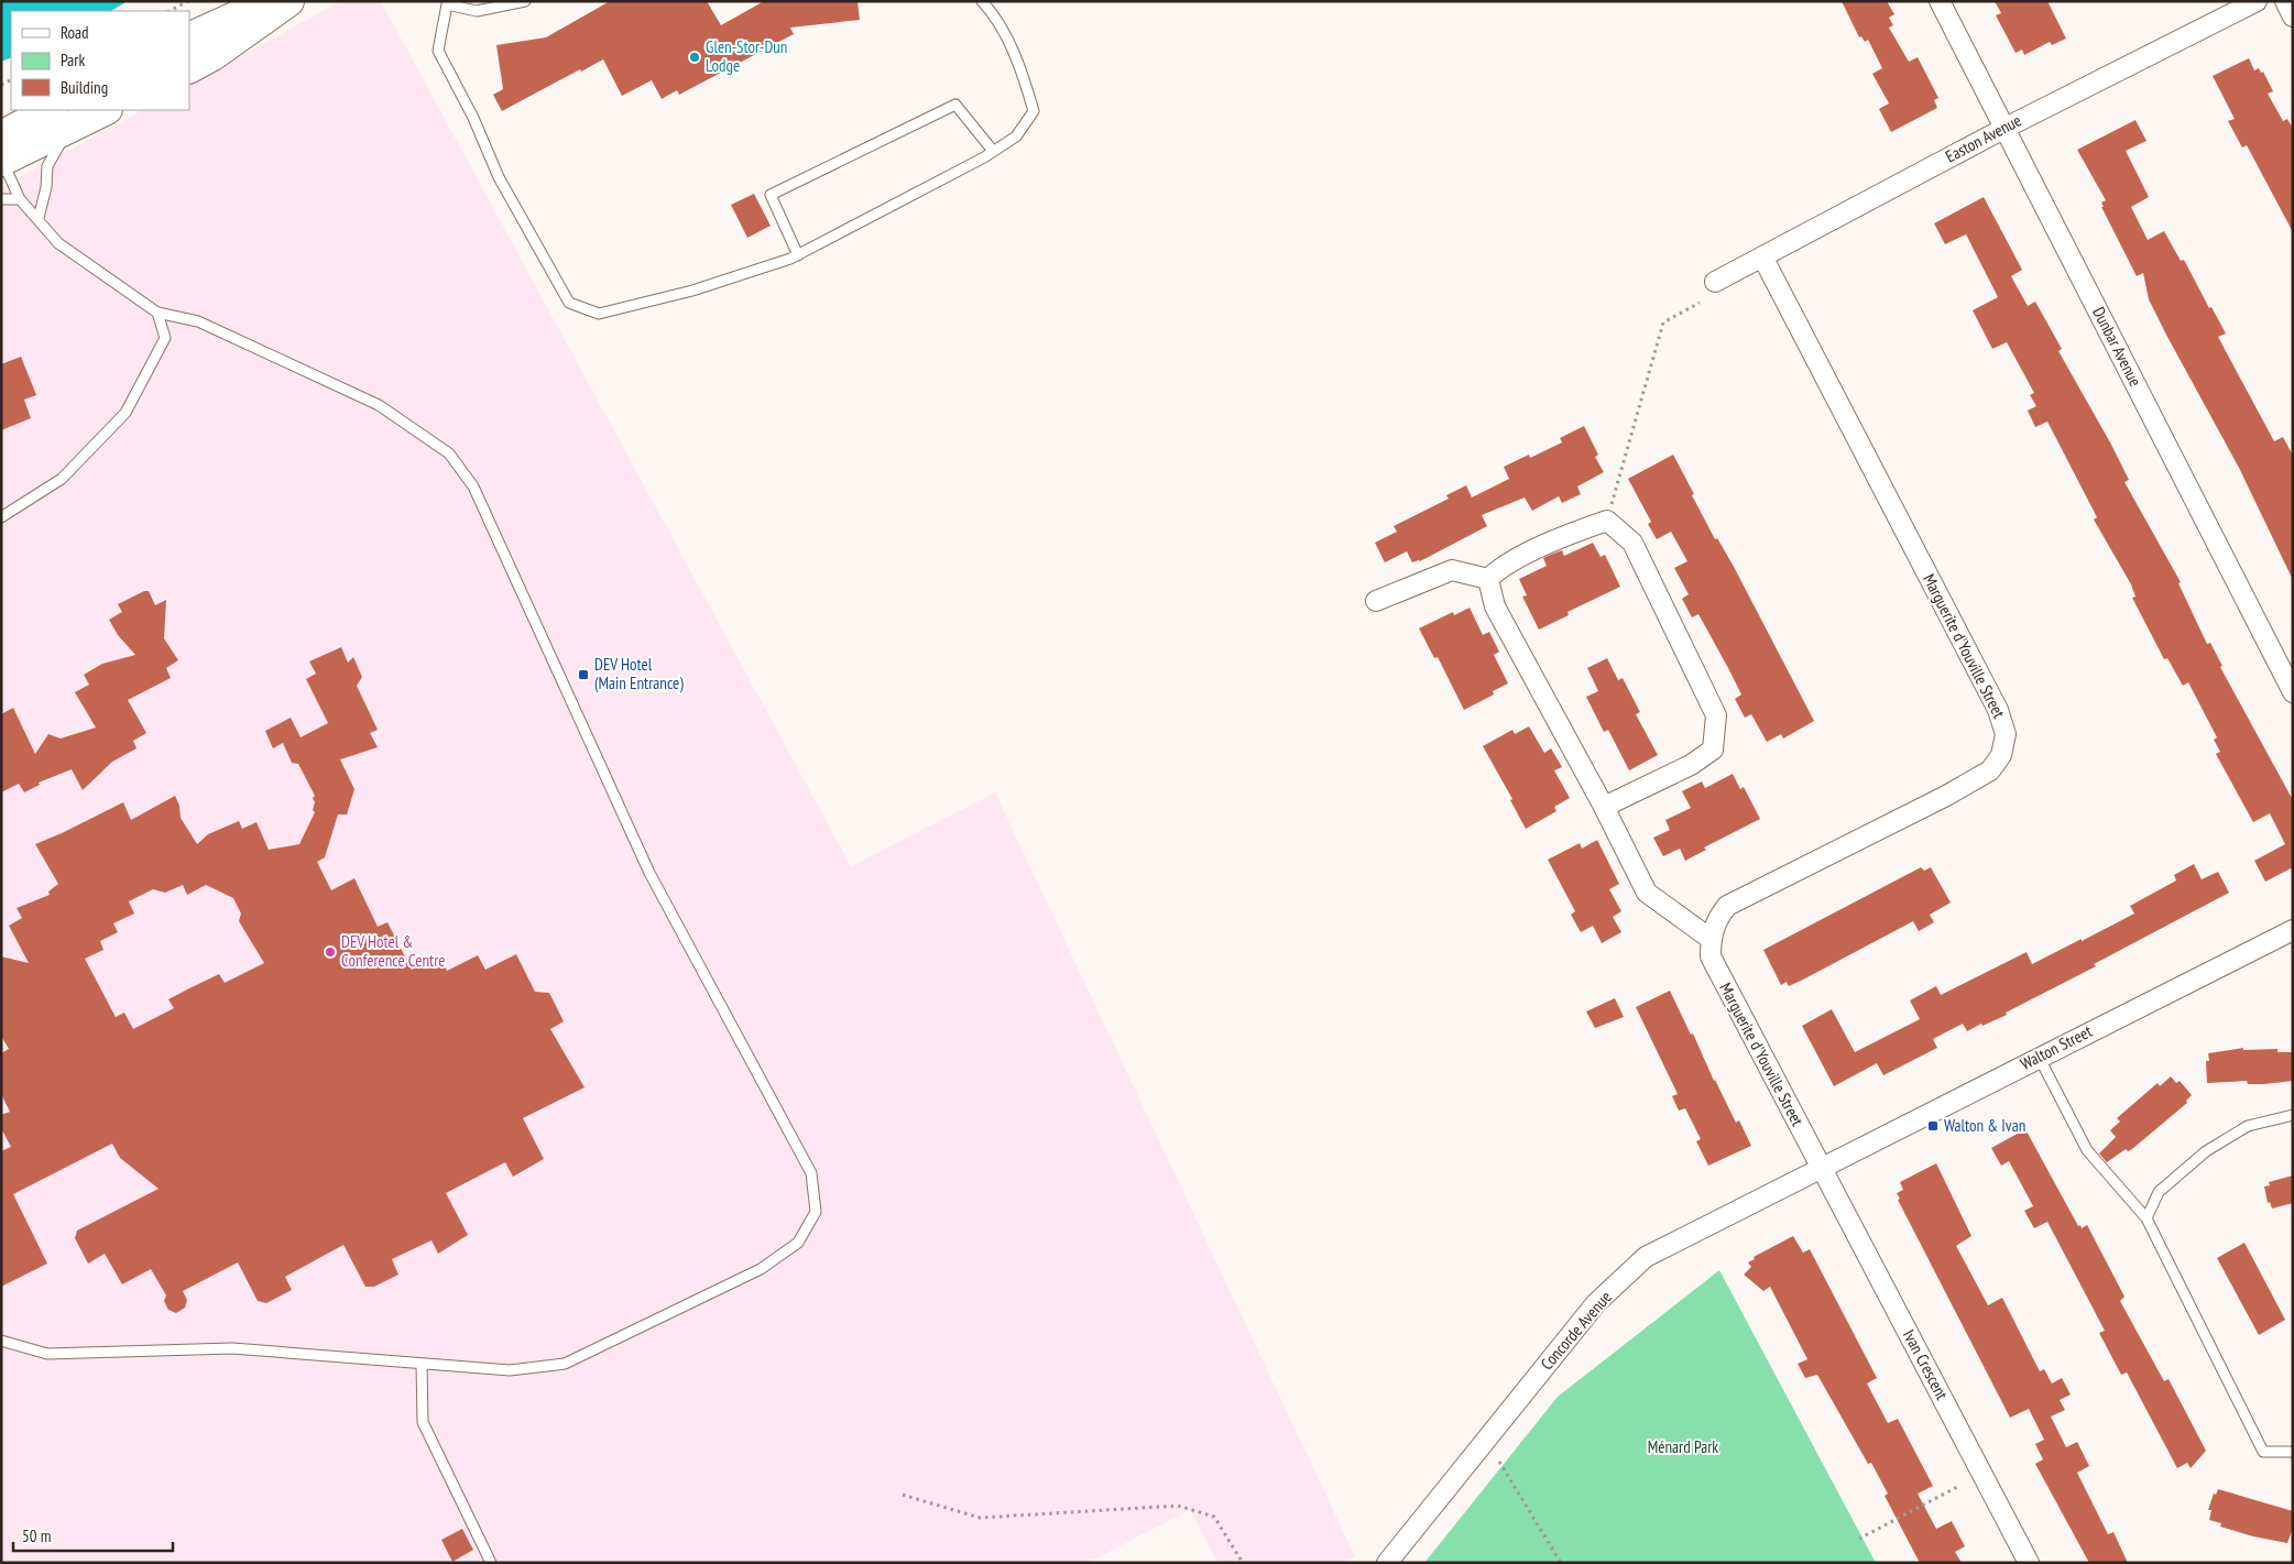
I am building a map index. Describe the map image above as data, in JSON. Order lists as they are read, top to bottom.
{
  "streets": {
    "street": [
      "Easton Avenue",
      "Dunbar Avenue",
      "Marguerite d'Youville Street",
      "Walton Street",
      "Concorde Avenue",
      "Ivan Crescent"
    ]
  },
  "crossings": [
    ["Easton Avenue", "Dunbar Avenue"],
    ["Easton Avenue", "Marguerite d'Youville Street"],
    ["Marguerite d'Youville Street", "Walton Street"],
    ["Marguerite d'Youville Street", "Concorde Avenue"],
    ["Marguerite d'Youville Street", "Ivan Crescent"],
    ["Walton Street", "Concorde Avenue"],
    ["Walton Street", "Ivan Crescent"],
    ["Concorde Avenue", "Ivan Crescent"]
  ],
  "parks": ["Ménard Park"],
  "places": {
    "other": ["Glen-Stor-Dun Lodge", "DEV Hotel & Conference Centre"],
    "transit": ["DEV Hotel (Main Entrance)", "Walton & Ivan"]
  },
  "legend": ["Road", "Park", "Building"],
  "scale_bar": "50 m"
}
